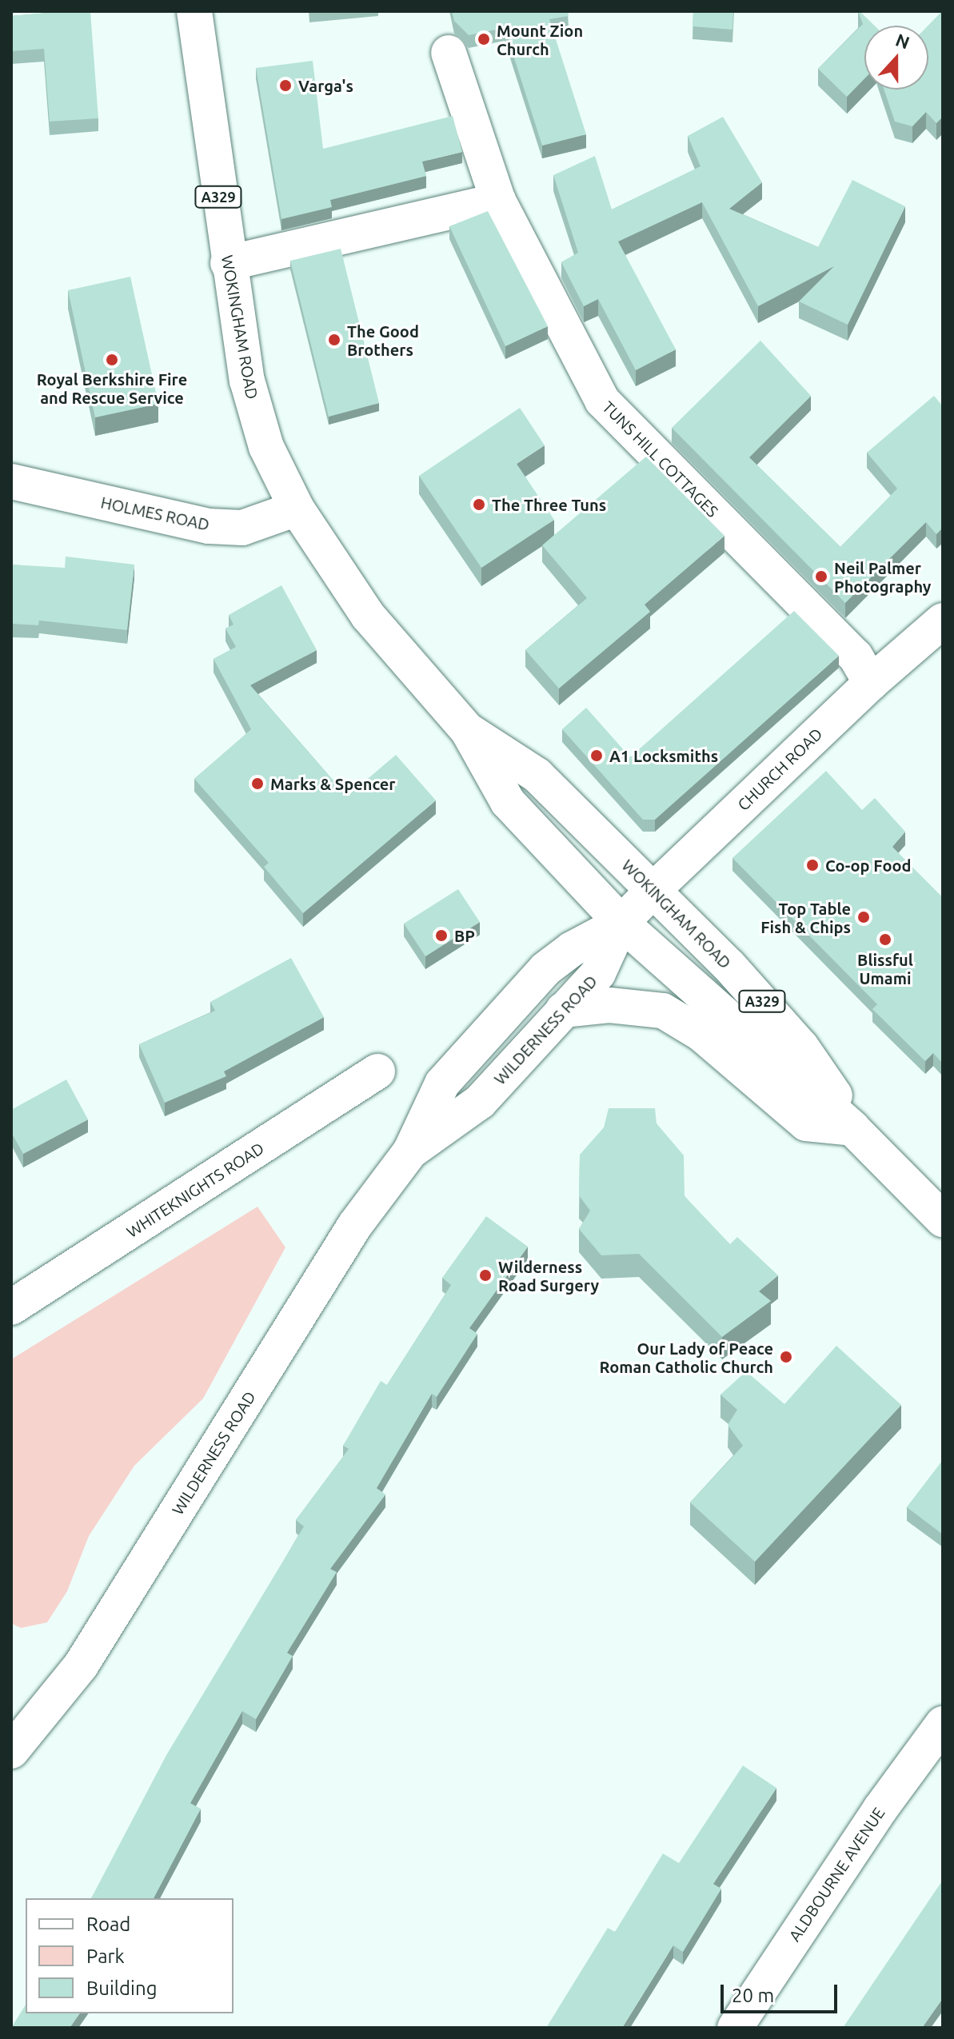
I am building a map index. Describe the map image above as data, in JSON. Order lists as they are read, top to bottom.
{
  "streets": {
    "main road": [
      "A329",
      "WOKINGHAM ROAD",
      "TUNS HILL COTTAGES",
      "HOLMES ROAD",
      "CHURCH ROAD",
      "WILDERNESS ROAD",
      "WHITEKNIGHTS ROAD",
      "ALDBOURNE AVENUE"
    ]
  },
  "crossings": [
    ["WOKINGHAM ROAD", "HOLMES ROAD"],
    ["WOKINGHAM ROAD", "CHURCH ROAD"],
    ["WOKINGHAM ROAD", "WILDERNESS ROAD"],
    ["TUNS HILL COTTAGES", "CHURCH ROAD"],
    ["CHURCH ROAD", "WILDERNESS ROAD"]
  ],
  "places": [
    "Mount Zion Church",
    "Varga's",
    "The Good Brothers",
    "Royal Berkshire Fire and Rescue Service",
    "The Three Tuns",
    "Neil Palmer Photography",
    "A1 Locksmiths",
    "Marks & Spencer",
    "Co-op Food",
    "Top Table Fish & Chips",
    "BP",
    "Blissful Umami",
    "Wilderness Road Surgery",
    "Our Lady of Peace Roman Catholic Church"
  ],
  "legend": ["Road", "Park", "Building"],
  "scale_bar": "20 m",
  "north": "top"
}
